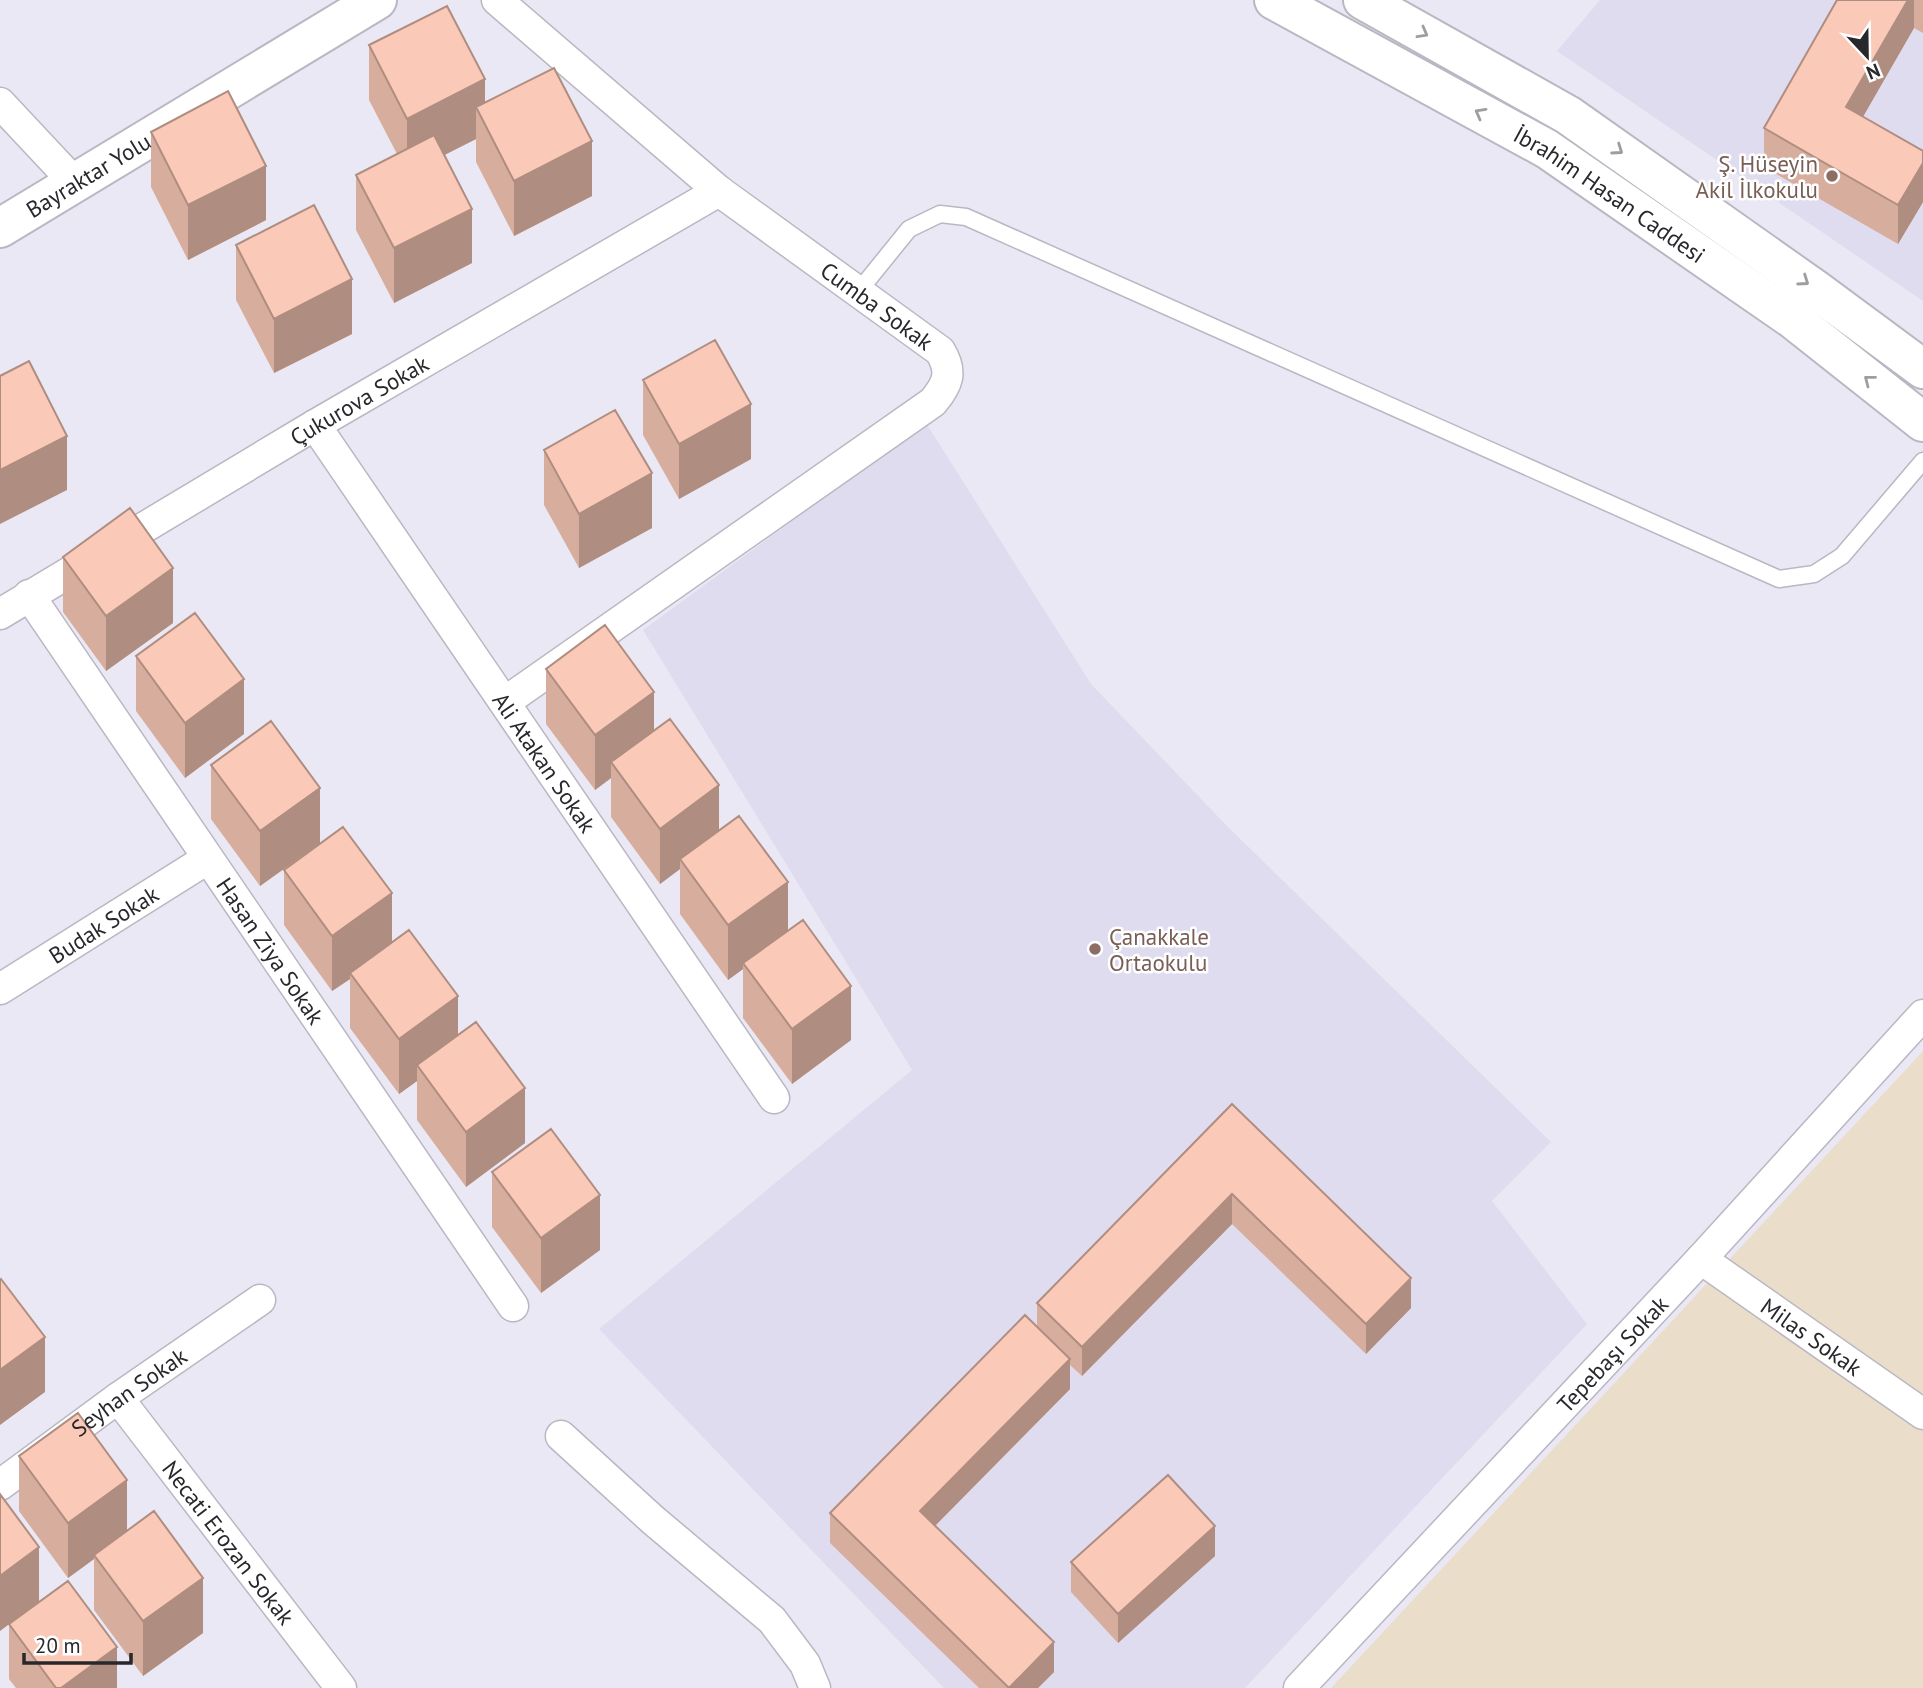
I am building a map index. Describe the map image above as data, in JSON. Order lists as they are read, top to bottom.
{
  "streets": {
    "main road": ["Bayraktar Yolu", "İbrahim Hasan Caddesi"],
    "street": [
      "Cumba Sokak",
      "Çukurova Sokak",
      "Ali Atakan Sokak",
      "Budak Sokak",
      "Hasan Ziya Sokak",
      "Milas Sokak",
      "Tepebaşı Sokak",
      "Seyhan Sokak",
      "Necati Erozan Sokak"
    ]
  },
  "crossings": [
    ["Cumba Sokak", "Çukurova Sokak"],
    ["Cumba Sokak", "Ali Atakan Sokak"],
    ["Çukurova Sokak", "Ali Atakan Sokak"],
    ["Çukurova Sokak", "Hasan Ziya Sokak"],
    ["Budak Sokak", "Hasan Ziya Sokak"],
    ["Milas Sokak", "Tepebaşı Sokak"],
    ["Seyhan Sokak", "Necati Erozan Sokak"]
  ],
  "places": ["Ş. Hüseyin Akil İlkokulu", "Çanakkale Ortaokulu"],
  "scale_bar": "20 m",
  "north": "bottom"
}
